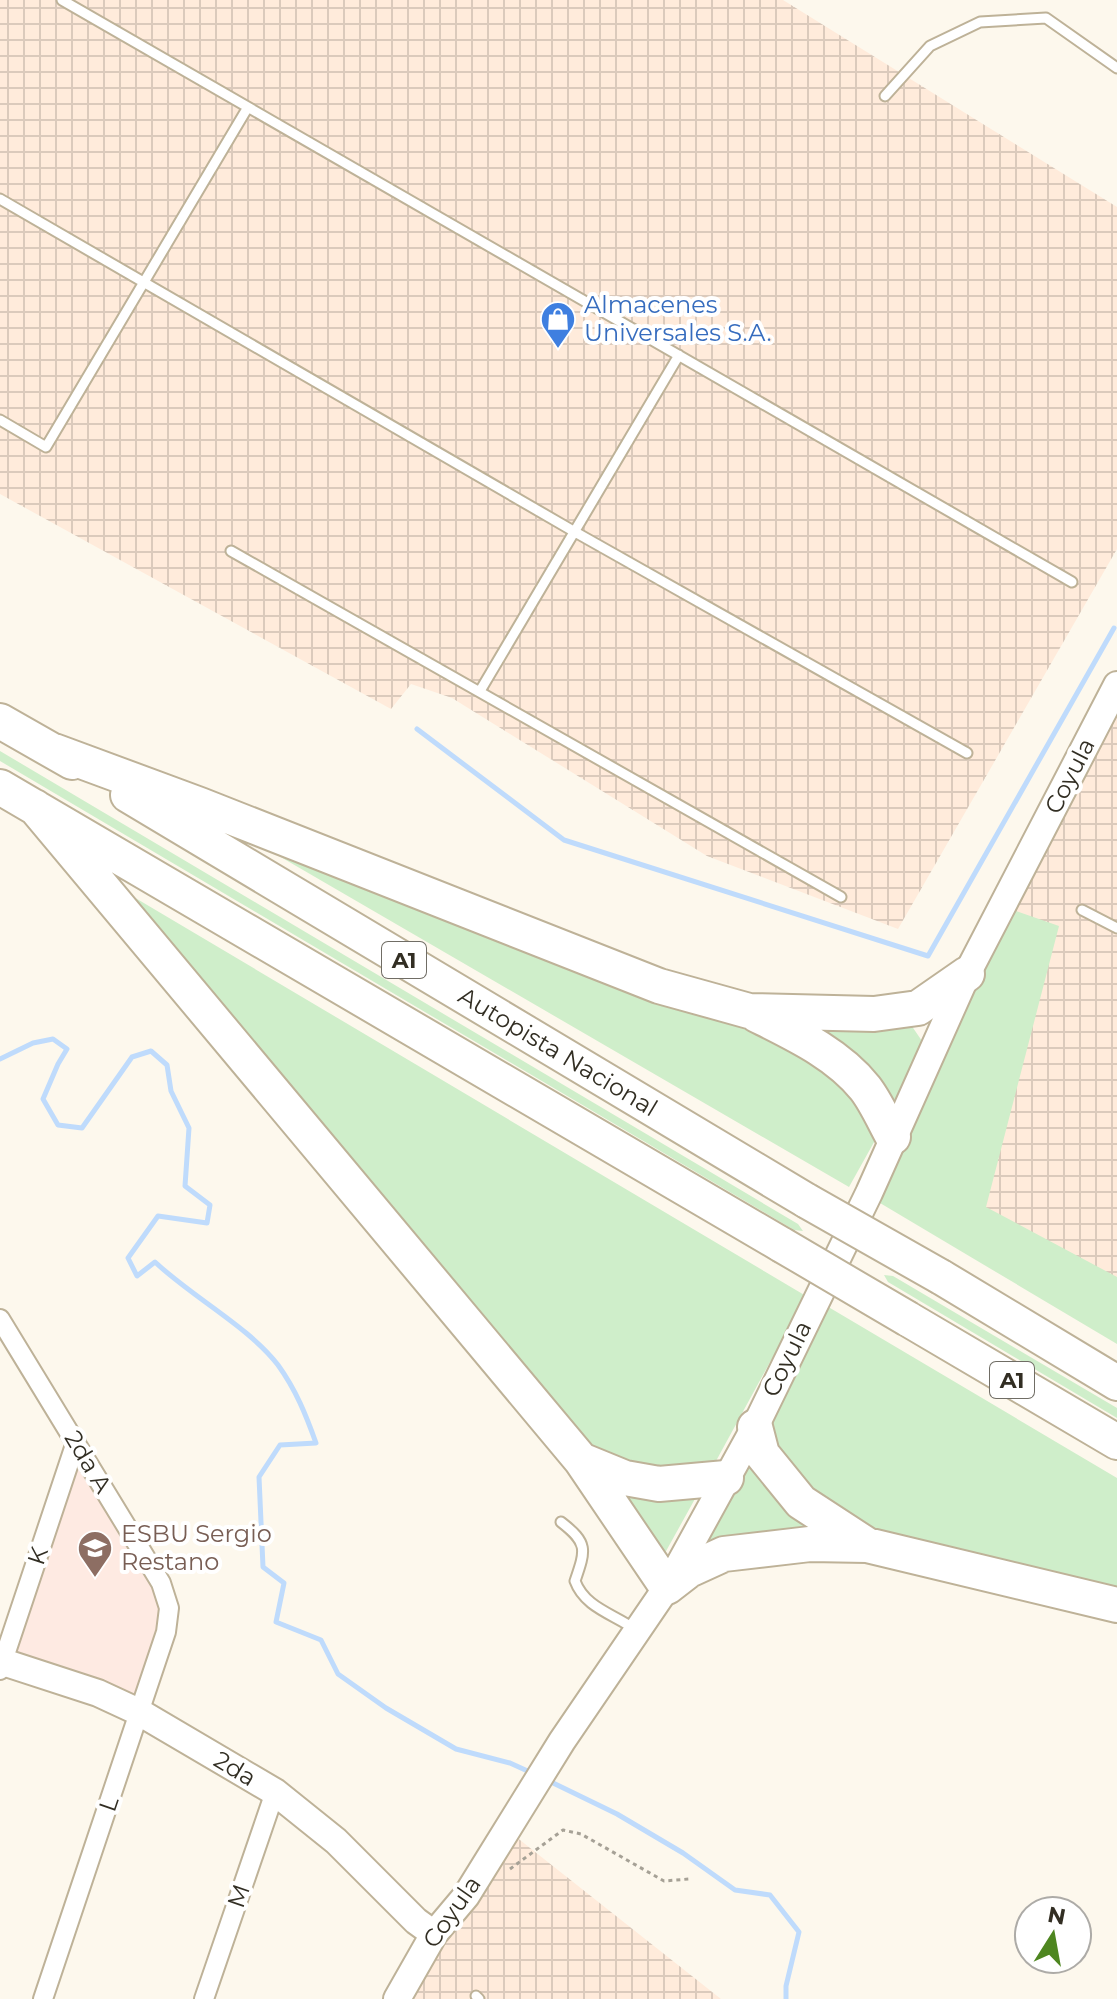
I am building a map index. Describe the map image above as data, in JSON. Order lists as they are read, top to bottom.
{
  "streets": {
    "highway": ["A1", "Autopista Nacional"],
    "street": [
      "Coyula",
      "2da A",
      "K",
      "2da",
      "L",
      "M"
    ]
  },
  "crossings": [
    ["Coyula", "2da"],
    ["2da A", "K"],
    ["2da A", "L"],
    ["K", "2da"],
    ["2da", "L"],
    ["2da", "M"]
  ],
  "places": {
    "shop": ["Almacenes Universales S.A."],
    "school or university": ["ESBU Sergio Restano"]
  },
  "north": "top"
}
